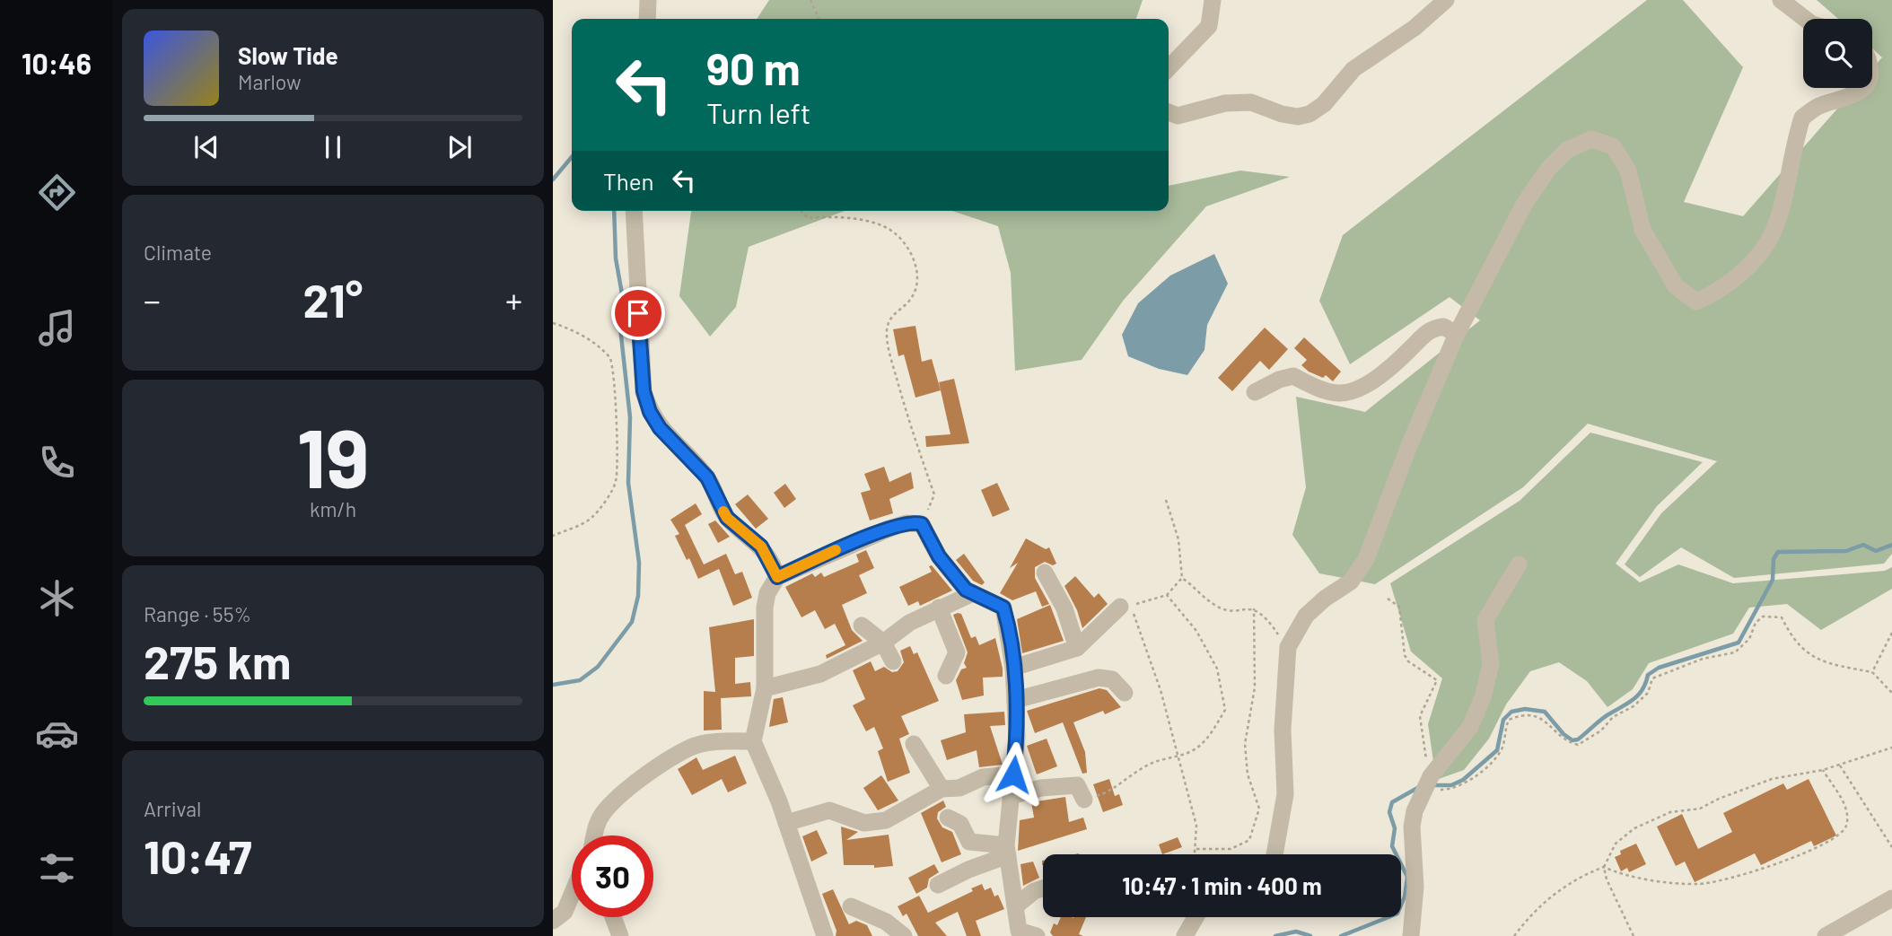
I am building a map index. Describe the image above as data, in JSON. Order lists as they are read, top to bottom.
{
  "page": {
    "tabs": "10:46",
    "turn": ["90 m", "Turn left"],
    "song": ["Slow Tide", "Marlow"],
    "then": "Then",
    "tile": [
      "Climate",
      ["19", "km/h"],
      ["Range · 55%", "275 km"],
      ["Arrival", "10:47"]
    ],
    "heat": ["−", "21°", "+"],
    "limit": "30",
    "trip": "10:47 · 1 min · 400 m"
  }
}
